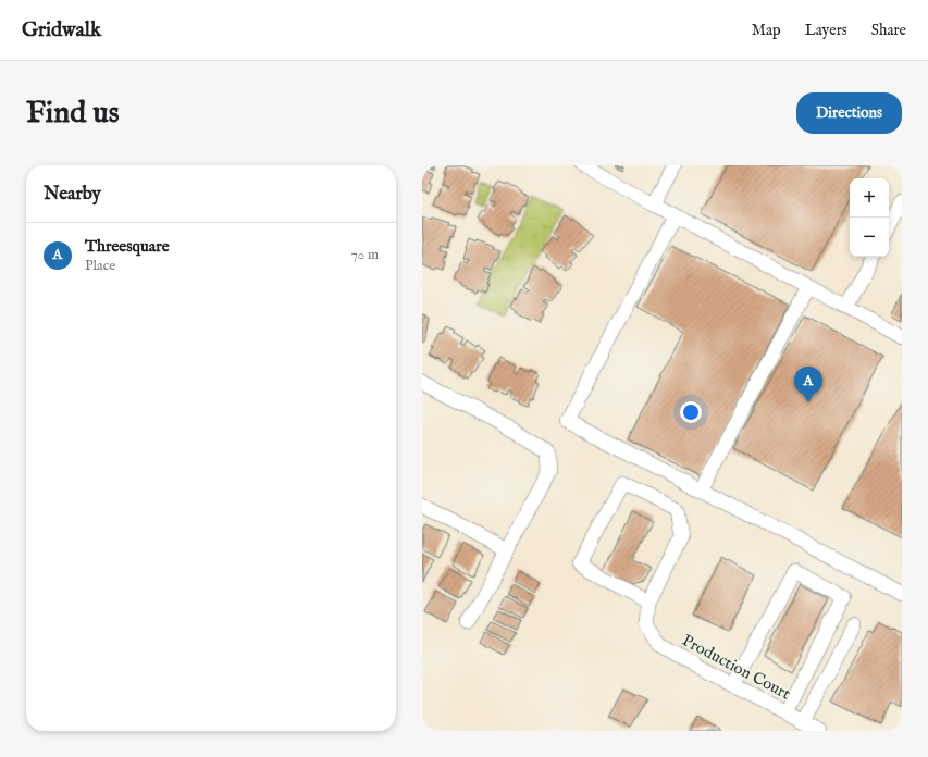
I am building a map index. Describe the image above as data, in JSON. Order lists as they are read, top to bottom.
{
  "streets": {
    "street": ["Production Court"]
  },
  "page": {
    "header": "Gridwalk",
    "nav": ["Map", "Layers", "Share"],
    "buttons": "Directions",
    "title": "Find us",
    "heading": "Nearby",
    "map_buttons": ["+", "−"],
    "list": [
      {
        "mark": "A",
        "name": "Threesquare",
        "note": "Place",
        "value": "70 m"
      }
    ],
    "pins": "A"
  }
}
